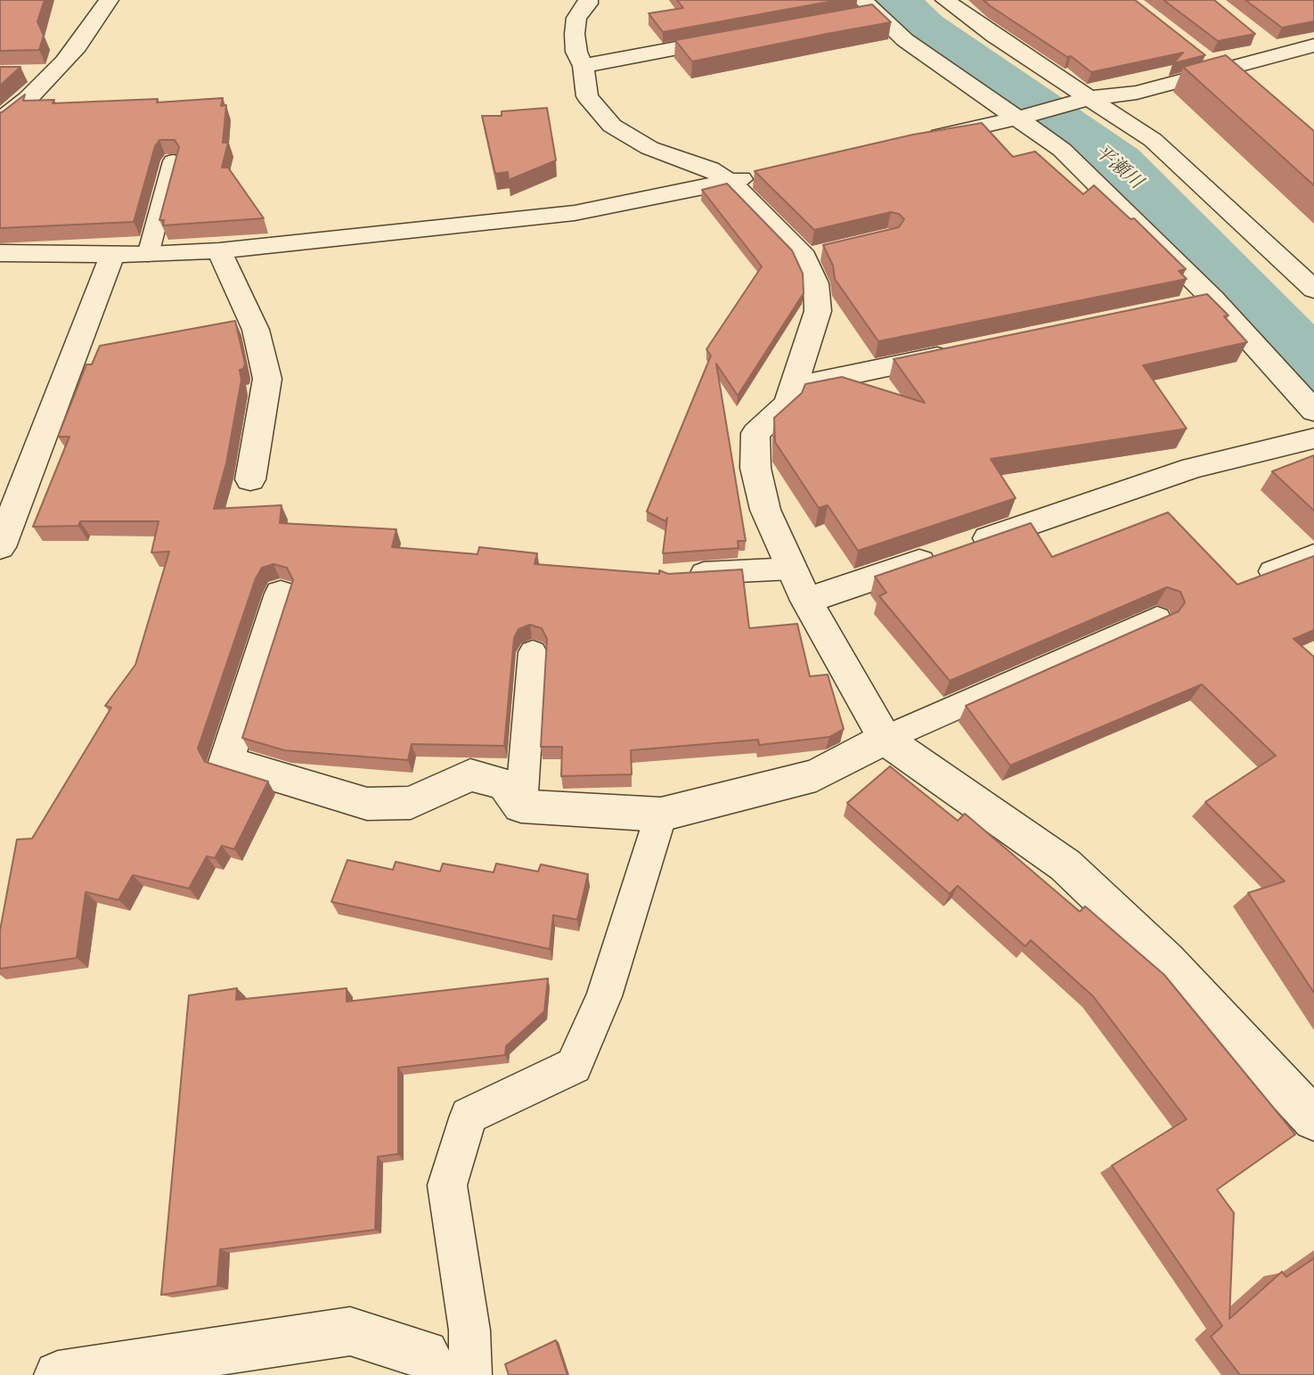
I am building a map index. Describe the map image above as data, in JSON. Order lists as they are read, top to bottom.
{
  "water": ["平瀬川"]
}
